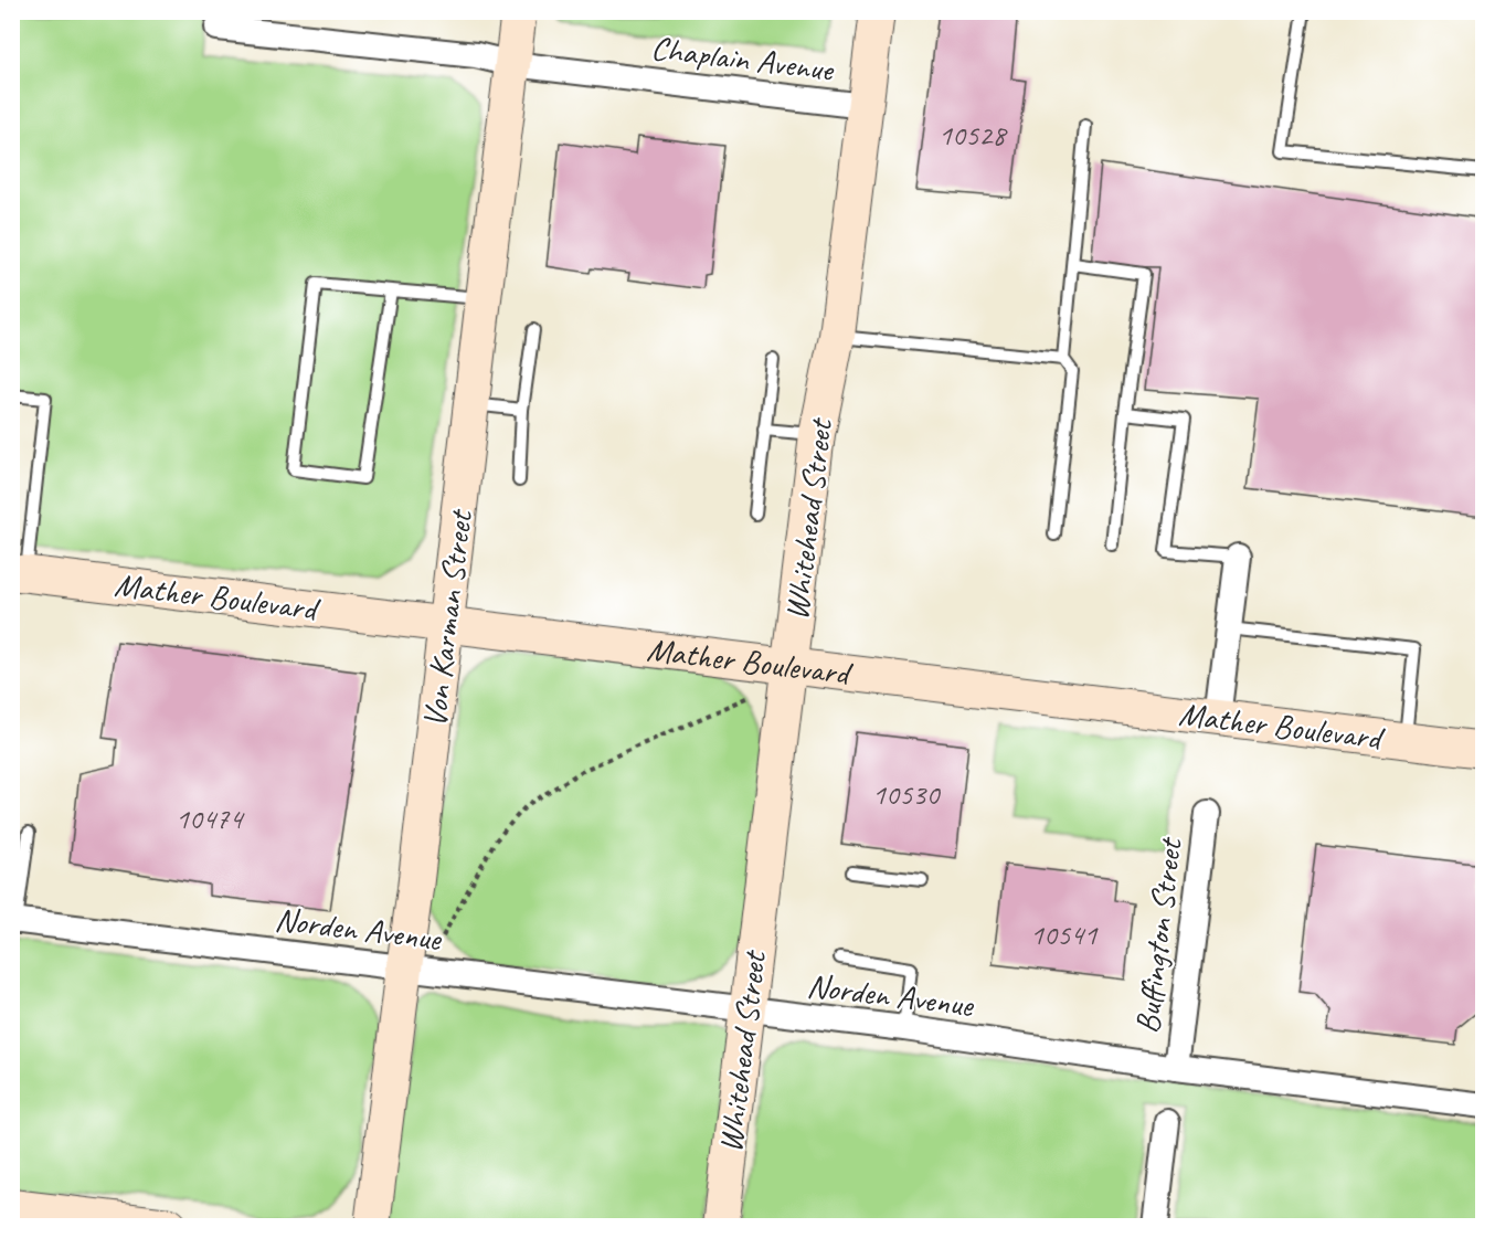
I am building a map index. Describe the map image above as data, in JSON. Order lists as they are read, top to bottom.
{
  "streets": {
    "street": [
      "Chaplain Avenue",
      "Whitehead Street",
      "Mather Boulevard",
      "Von Karman Street",
      "Norden Avenue",
      "Buffington Street"
    ]
  },
  "crossings": [
    ["Chaplain Avenue", "Whitehead Street"],
    ["Chaplain Avenue", "Von Karman Street"],
    ["Whitehead Street", "Mather Boulevard"],
    ["Whitehead Street", "Norden Avenue"],
    ["Mather Boulevard", "Von Karman Street"],
    ["Von Karman Street", "Norden Avenue"],
    ["Norden Avenue", "Buffington Street"]
  ],
  "house_numbers": [
    "10528",
    "10530",
    "10474",
    "10541"
  ]
}
